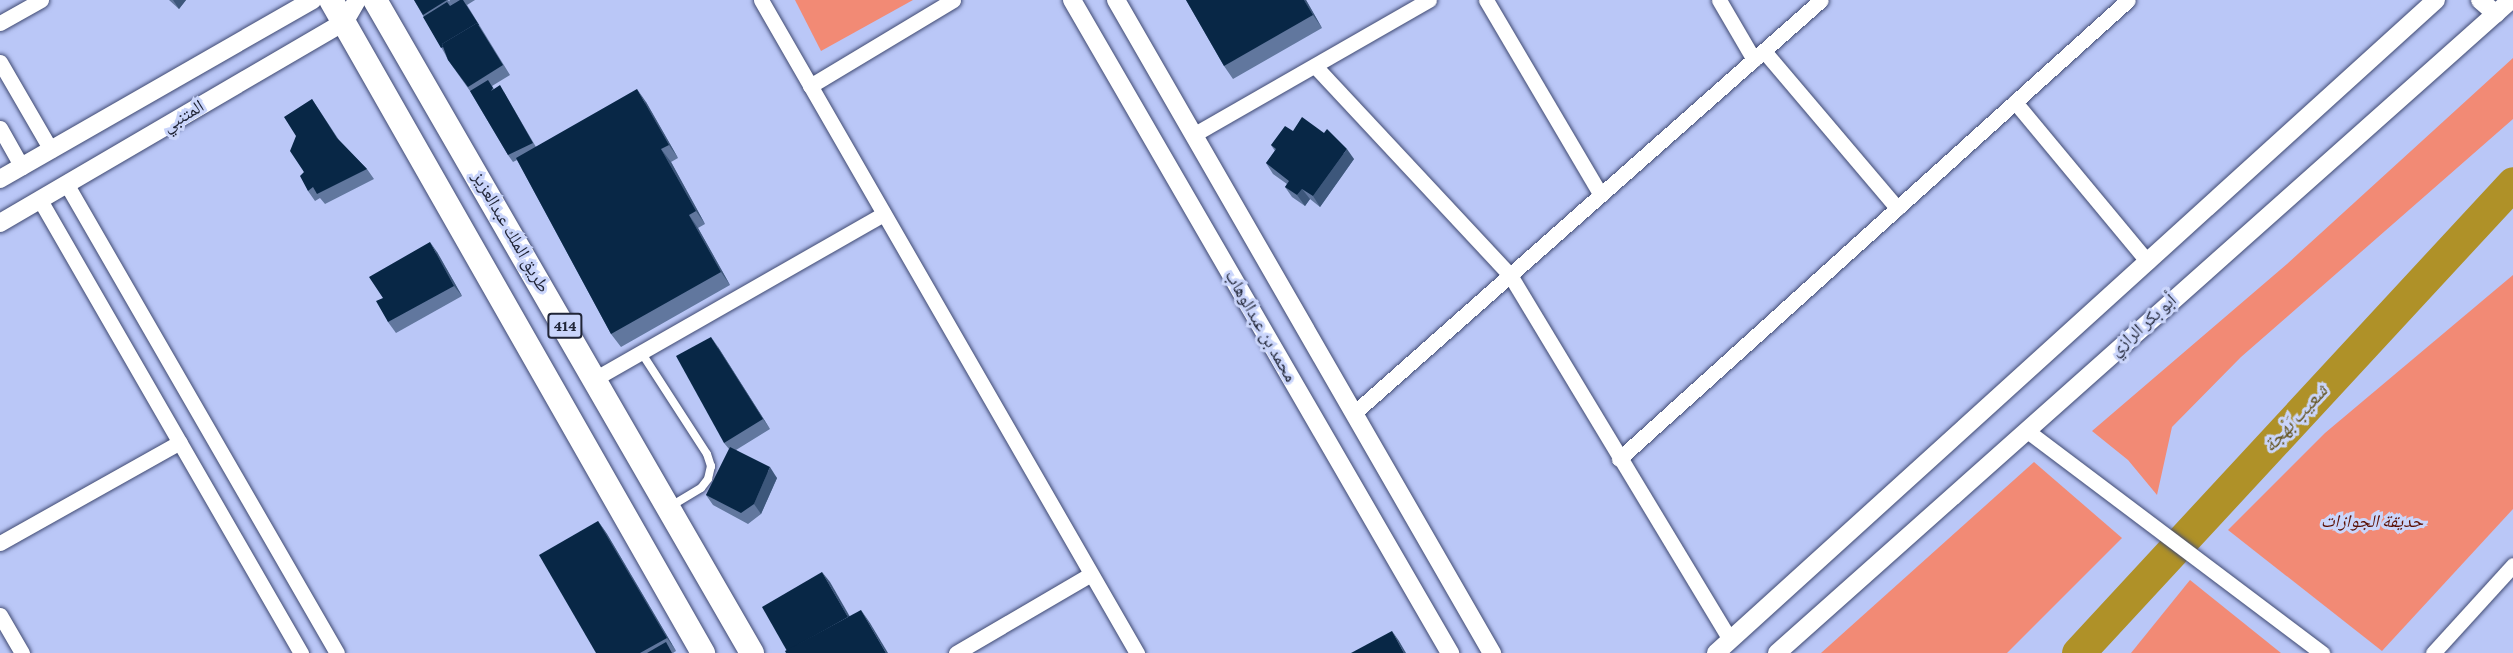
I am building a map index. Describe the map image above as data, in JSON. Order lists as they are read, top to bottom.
{
  "streets": {
    "highway": ["طريق الملك عبدالعزيز", "414"],
    "street": ["المتنبي", "أبو بكر الرازي", "محمد بن عبدالوهاب"]
  },
  "crossings": [
    ["المتنبي", "414"]
  ],
  "water": ["شعيب بَهْجة"],
  "parks": ["حديقة الجوازات"]
}
